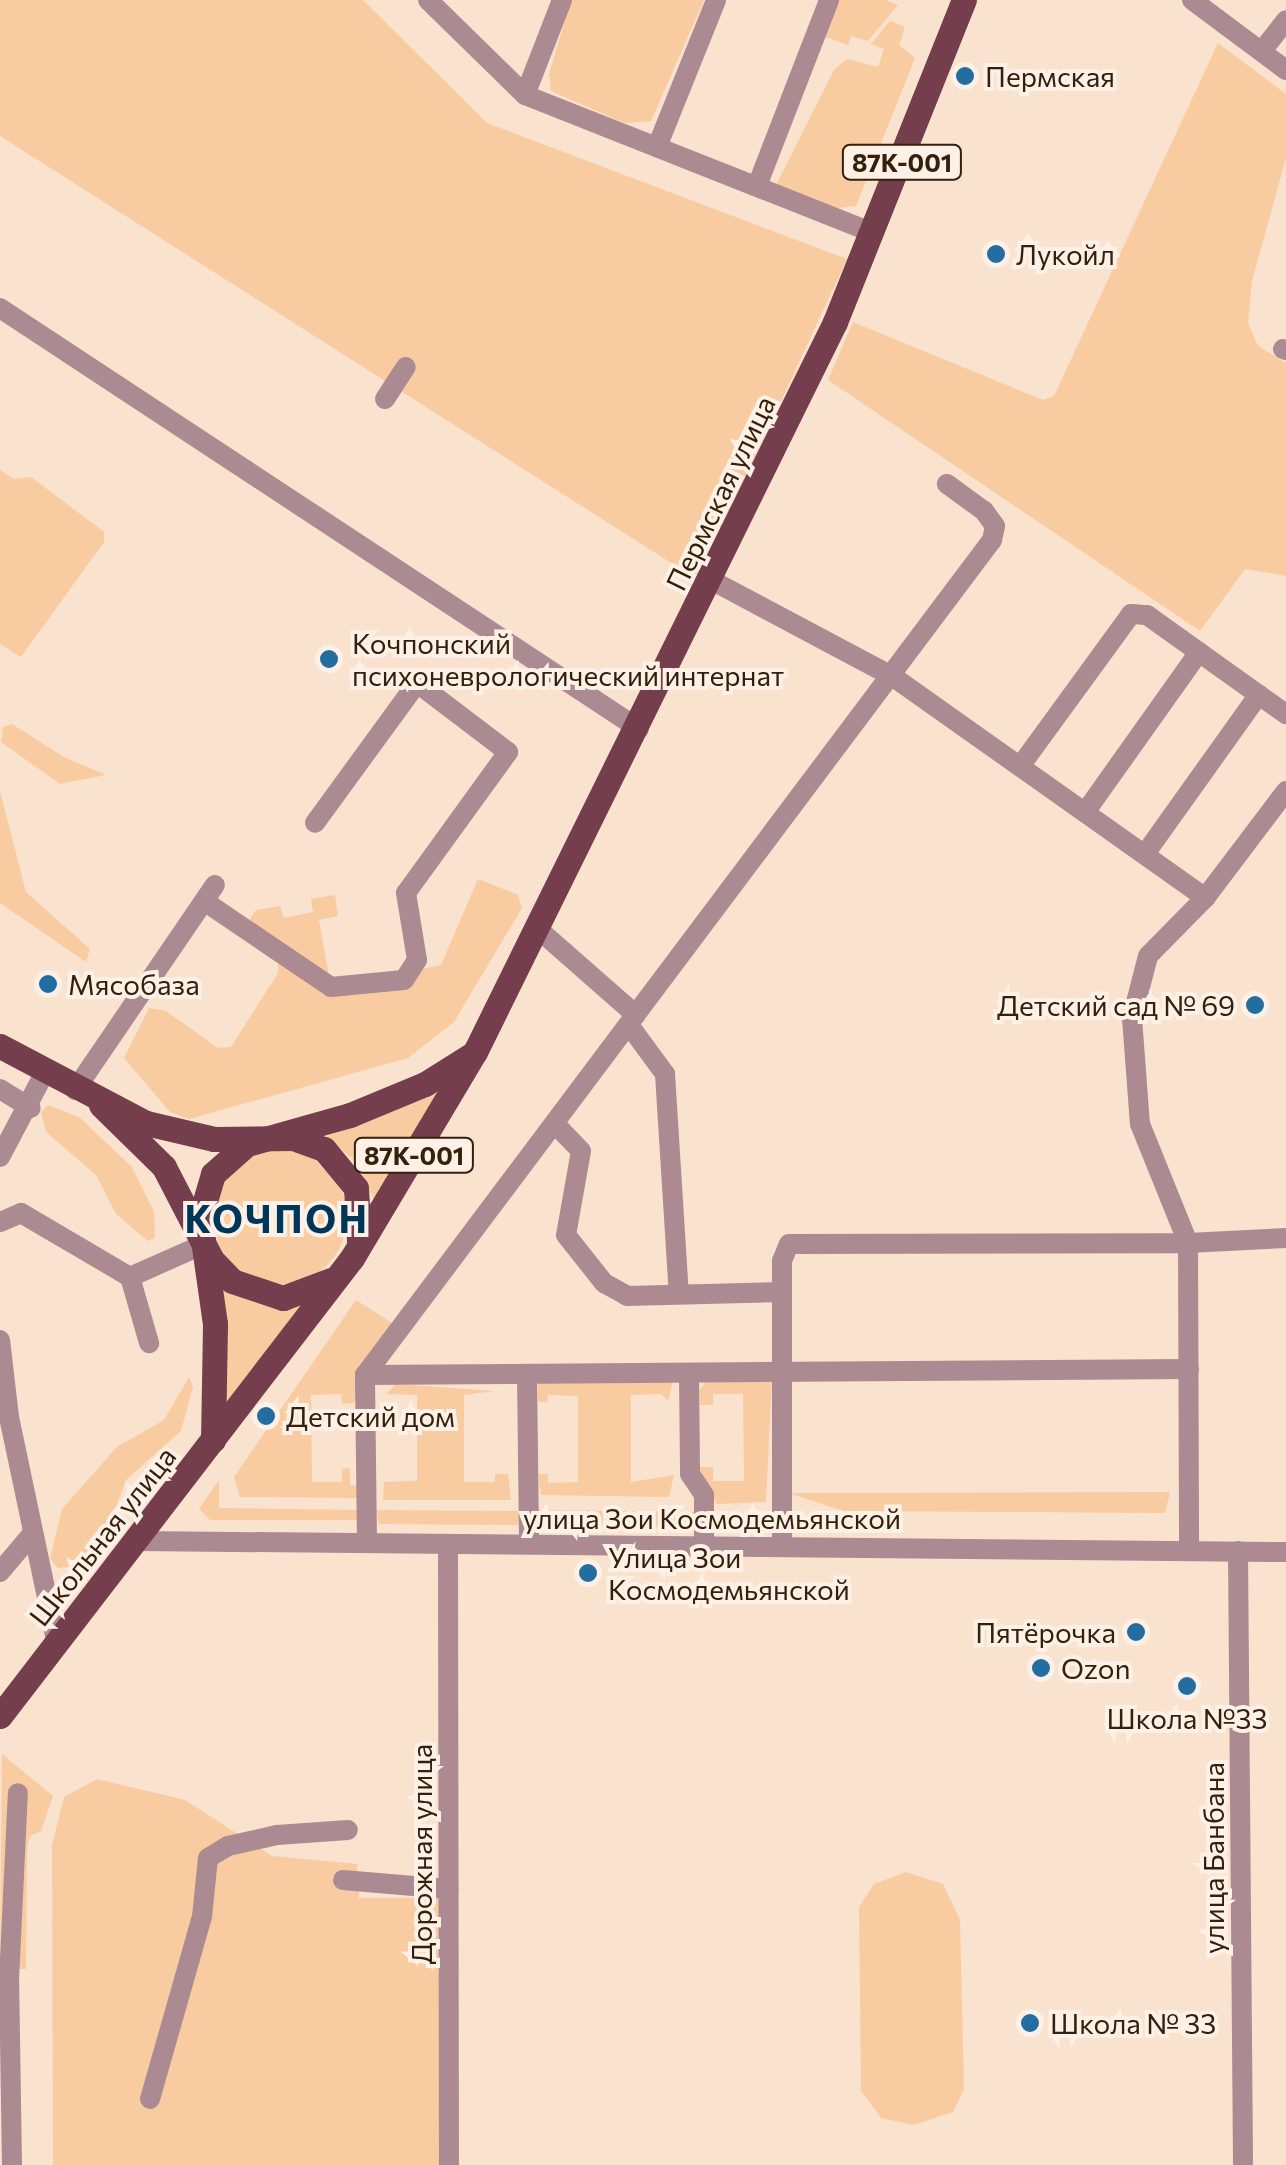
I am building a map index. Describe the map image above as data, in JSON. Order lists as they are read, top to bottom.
{
  "streets": {
    "main road": ["87К-001", "Пермская улица", "Школьная улица"],
    "street": ["улица Зои Космодемьянской", "Дорожная улица", "улица Банбана"]
  },
  "crossings": [
    ["87К-001", "Пермская улица"],
    ["87К-001", "Школьная улица"],
    ["улица Зои Космодемьянской", "Школьная улица"],
    ["улица Зои Космодемьянской", "Дорожная улица"],
    ["улица Зои Космодемьянской", "улица Банбана"]
  ],
  "districts": ["КОЧПОН"],
  "places": [
    "Пермская",
    "Лукойл",
    "Кочпонский психоневрологический интернат",
    "Мясобаза",
    "Детский сад № 69",
    "Детский дом",
    "Улица Зои Космодемьянской",
    "Пятёрочка",
    "Ozon",
    "Школа №33",
    "Школа № 33"
  ]
}
